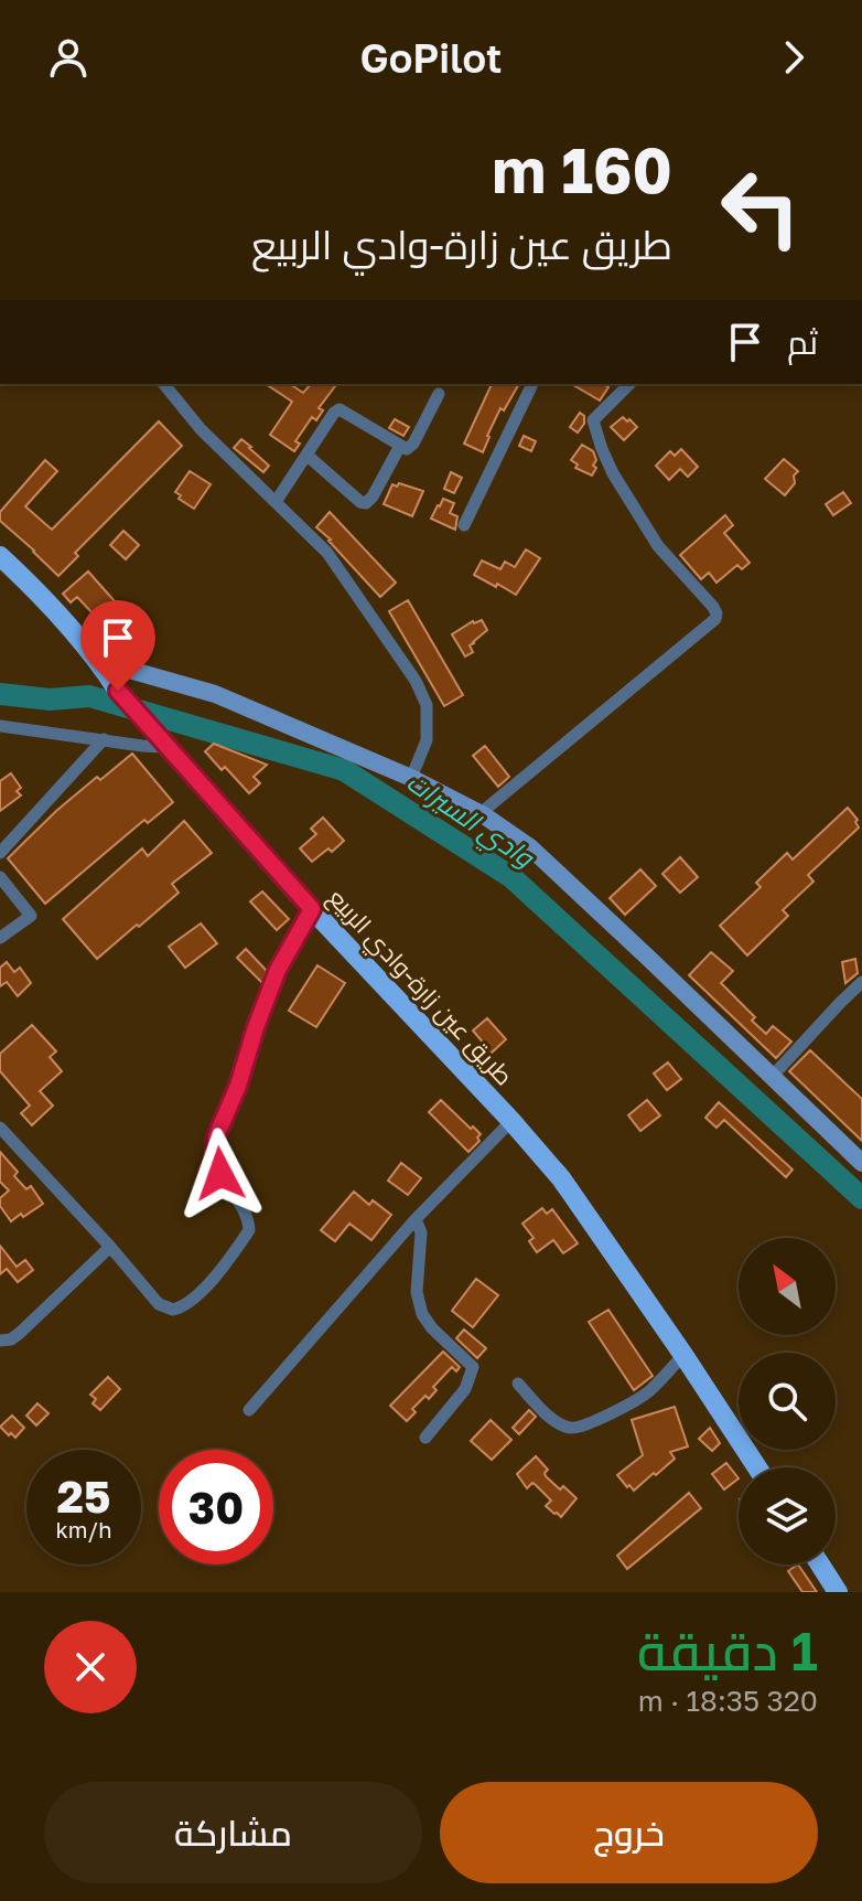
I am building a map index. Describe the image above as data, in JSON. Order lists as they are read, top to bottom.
{
  "streets": {
    "main road": ["طريق عين زارة-وادي الربيع"]
  },
  "water": ["وادي السيرات"],
  "north": "top left",
  "page": {
    "header": "GoPilot",
    "turn": ["160 m", "طريق عين زارة-وادي الربيع"],
    "then": "ثم",
    "speed": "25 km/h",
    "limit": "30",
    "heading": ["1 دقيقة", "320 m · 18:35"],
    "buttons": ["خروج", "مشاركة"]
  }
}
